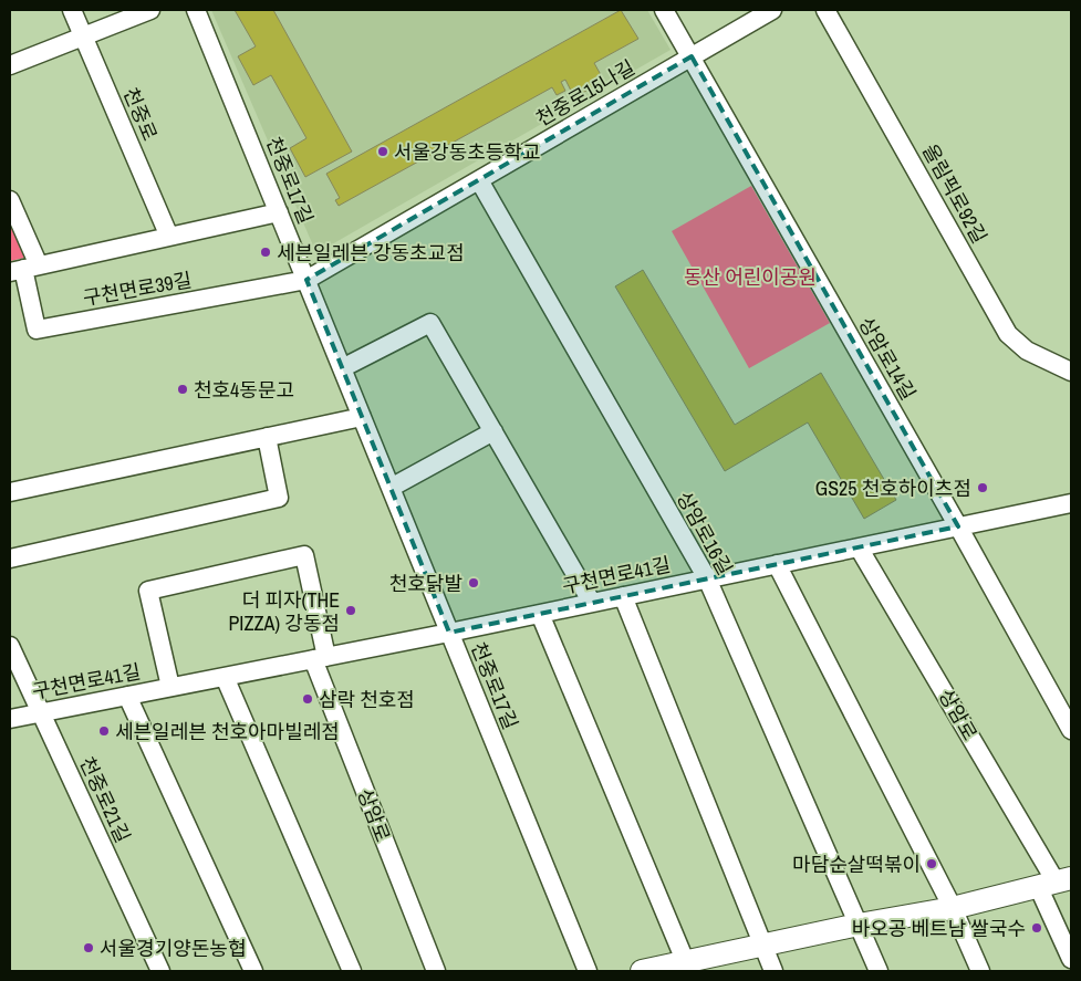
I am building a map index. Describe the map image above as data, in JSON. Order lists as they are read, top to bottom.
{
  "streets": {
    "street": [
      "천중로15나길",
      "천중로",
      "천중로17길",
      "올림픽로92길",
      "구천면로39길",
      "상암로14길",
      "상암로16길",
      "구천면로41길",
      "상암로",
      "천중로21길"
    ]
  },
  "crossings": [
    ["천중로15나길", "천중로17길"],
    ["천중로15나길", "구천면로39길"],
    ["천중로15나길", "상암로14길"],
    ["천중로15나길", "상암로16길"],
    ["천중로17길", "구천면로39길"],
    ["천중로17길", "구천면로41길"],
    ["상암로14길", "구천면로41길"],
    ["상암로16길", "구천면로41길"],
    ["구천면로41길", "상암로"],
    ["구천면로41길", "천중로21길"]
  ],
  "parks": ["동산 어린이공원"],
  "places": [
    "서울강동초등학교",
    "세븐일레븐 강동초교점",
    "천호4동문고",
    "GS25 천호하이츠점",
    "천호닭발",
    "더 피자(THE PIZZA) 강동점",
    "삼락 천호점",
    "세븐일레븐 천호아마빌레점",
    "마담순살떡볶이",
    "바오공 베트남 쌀국수",
    "서울경기양돈농협"
  ]
}
